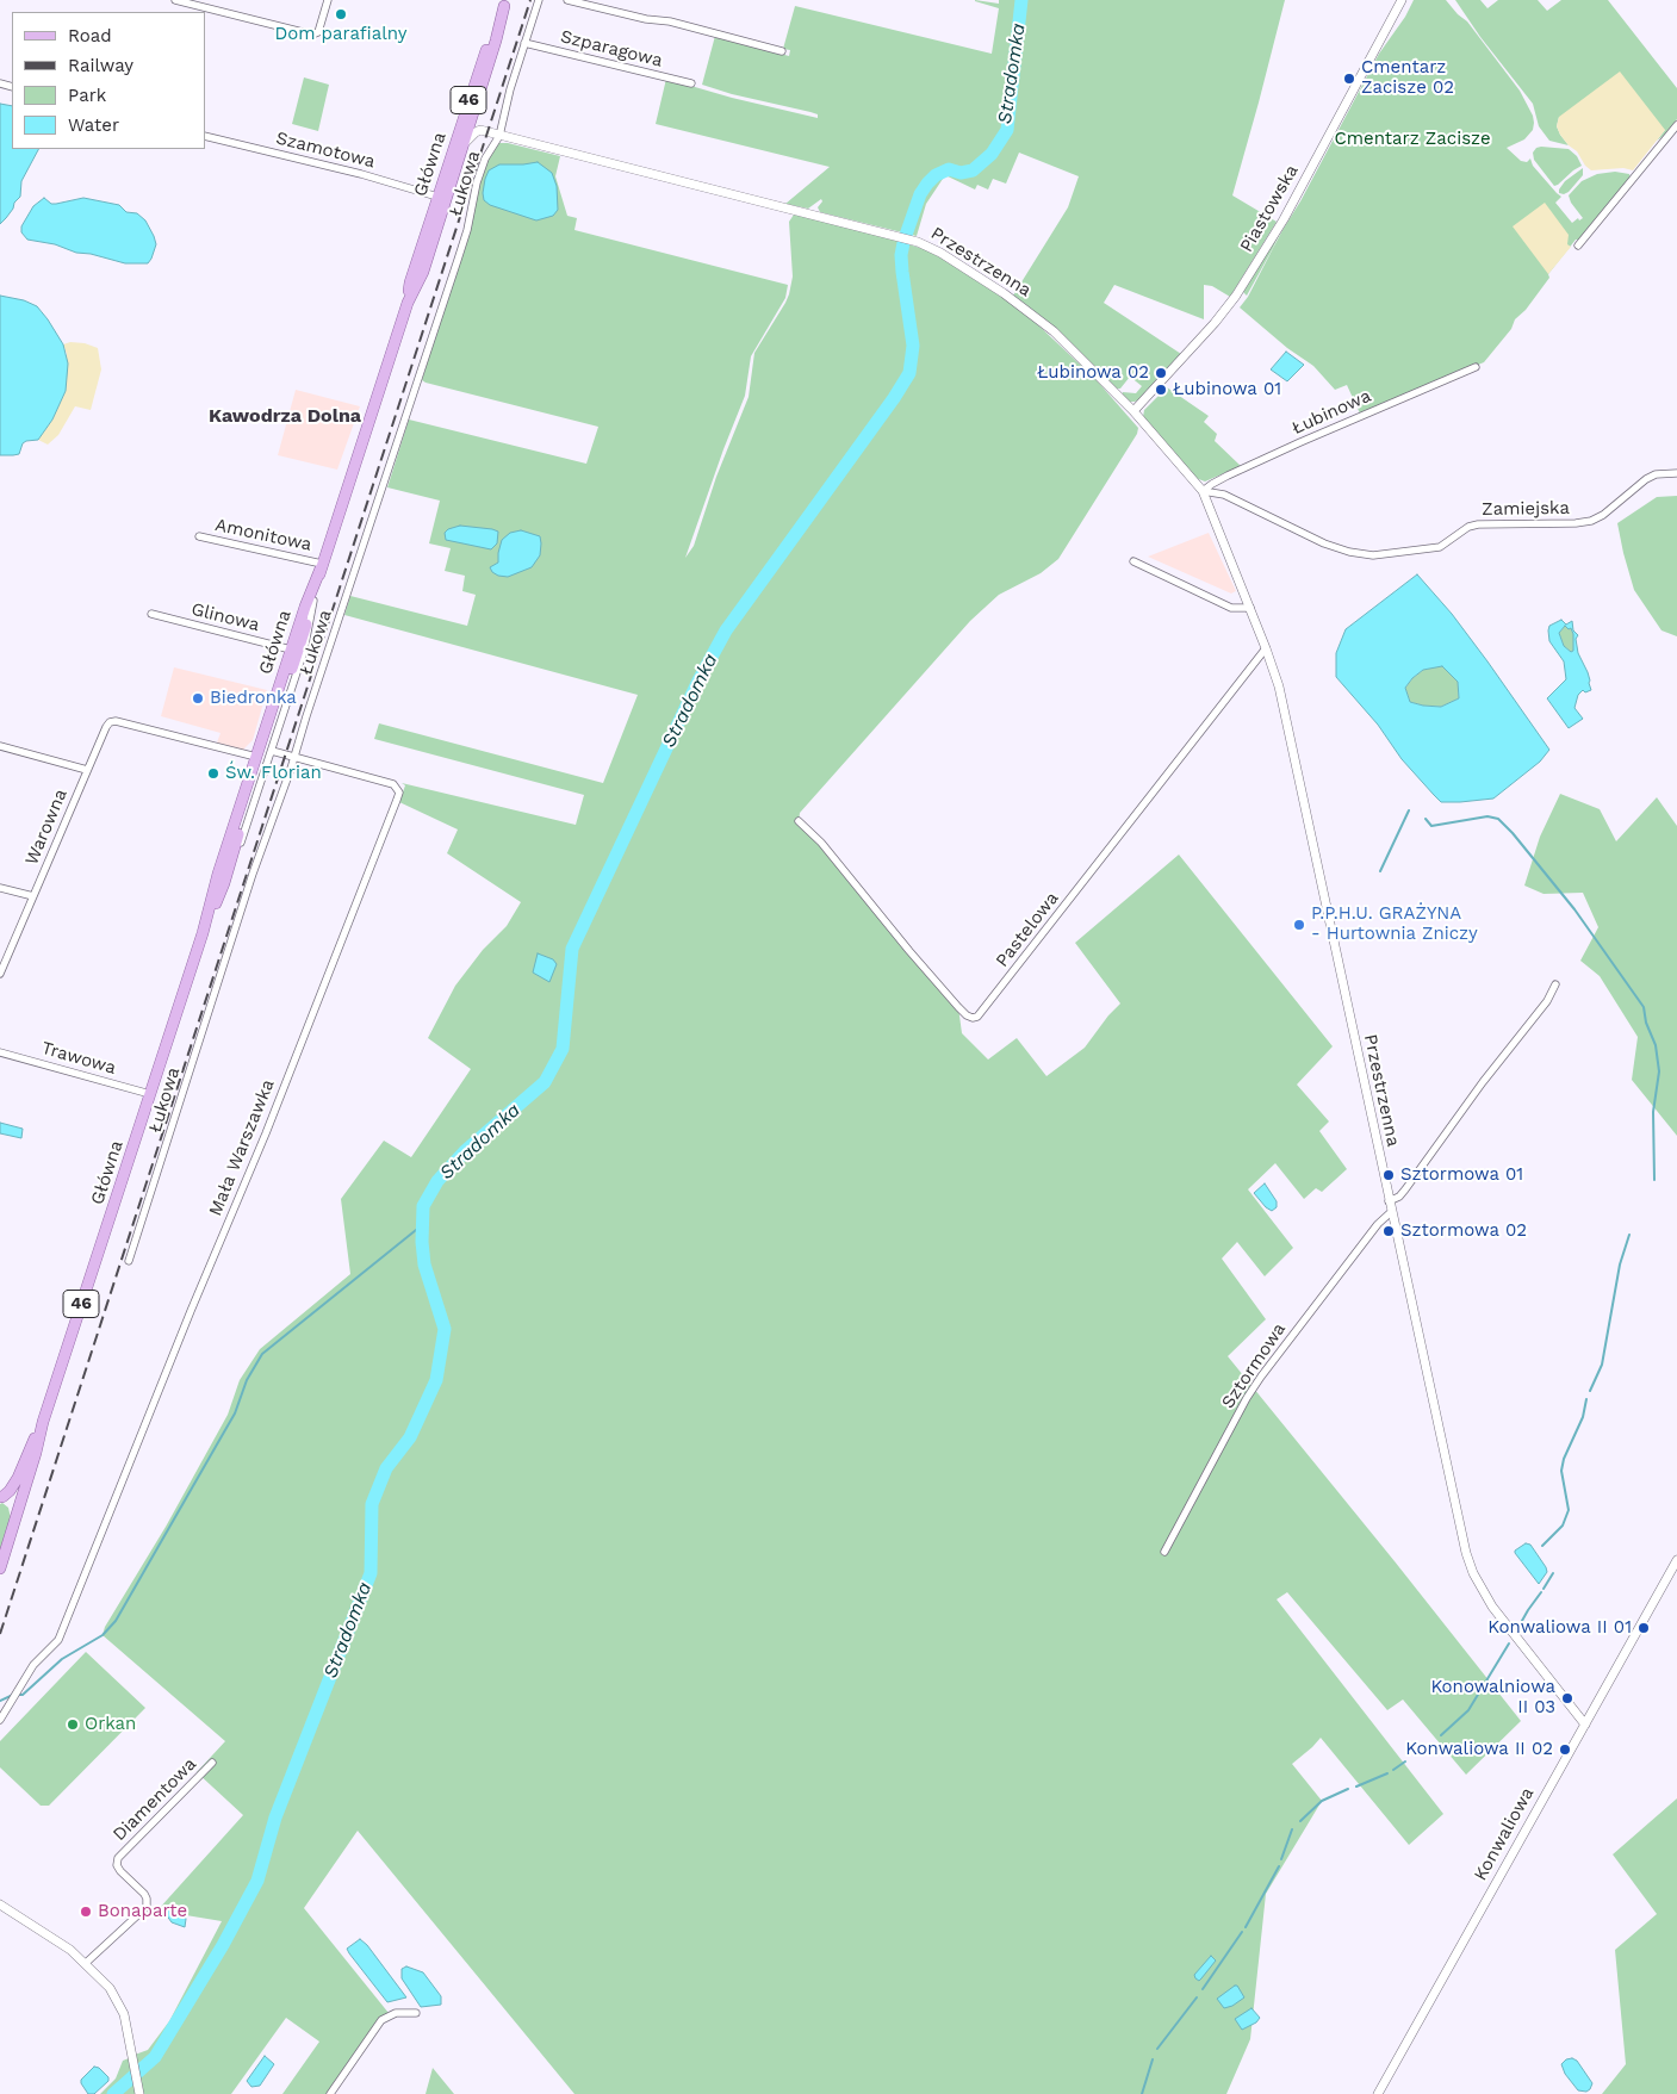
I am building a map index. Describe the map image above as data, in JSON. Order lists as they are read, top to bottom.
{
  "streets": {
    "main road": ["46", "Główna"],
    "street": [
      "Szparagowa",
      "Szamotowa",
      "Łukowa",
      "Piastowska",
      "Przestrzenna",
      "Łubinowa",
      "Zamiejska",
      "Amonitowa",
      "Glinowa",
      "Warowna",
      "Pastelowa",
      "Trawowa",
      "Mała Warszawka",
      "Sztormowa",
      "Diamentowa",
      "Konwaliowa"
    ]
  },
  "crossings": [
    ["46", "Główna"],
    ["Szamotowa", "Główna"],
    ["Główna", "Amonitowa"],
    ["Główna", "Glinowa"],
    ["Główna", "Warowna"],
    ["Główna", "Trawowa"],
    ["Główna", "Mała Warszawka"],
    ["Łukowa", "Przestrzenna"],
    ["Łukowa", "Mała Warszawka"],
    ["Piastowska", "Przestrzenna"],
    ["Przestrzenna", "Łubinowa"],
    ["Przestrzenna", "Zamiejska"],
    ["Przestrzenna", "Pastelowa"],
    ["Przestrzenna", "Sztormowa"],
    ["Przestrzenna", "Konwaliowa"],
    ["Łubinowa", "Zamiejska"]
  ],
  "districts": ["Kawodrza Dolna"],
  "water": ["Stradomka"],
  "parks": ["Cmentarz Zacisze"],
  "places": [
    "Dom parafialny",
    "Cmentarz Zacisze 02",
    "Łubinowa 02",
    "Łubinowa 01",
    "Biedronka",
    "Św. Florian",
    "P.P.H.U. GRAŻYNA - Hurtownia Zniczy",
    "Sztormowa 01",
    "Sztormowa 02",
    "Konwaliowa II 01",
    "Konowalniowa II 03",
    "Orkan",
    "Konwaliowa II 02",
    "Bonaparte"
  ],
  "legend": [
    "Road",
    "Railway",
    "Park",
    "Water"
  ]
}
